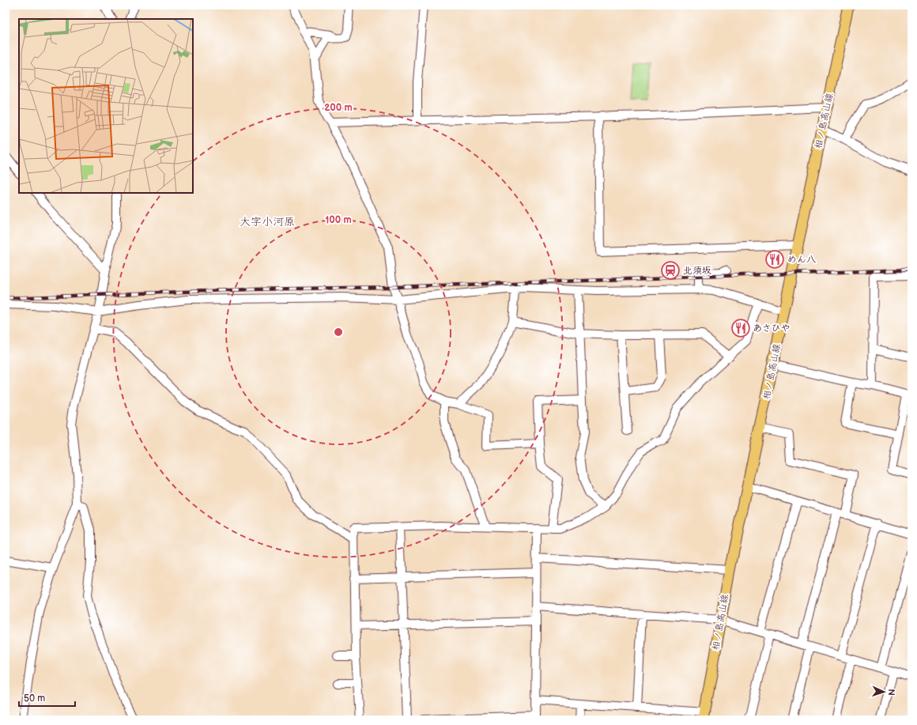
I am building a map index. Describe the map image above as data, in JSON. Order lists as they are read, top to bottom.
{
  "streets": {
    "main road": ["相ノ島高山線"]
  },
  "districts": ["大字小河原"],
  "places": {
    "restaurant": ["めん八", "あさひや"],
    "station": ["北須坂"]
  },
  "scale_bar": "50 m",
  "north": "right",
  "rings": ["200 m", "100 m"]
}
